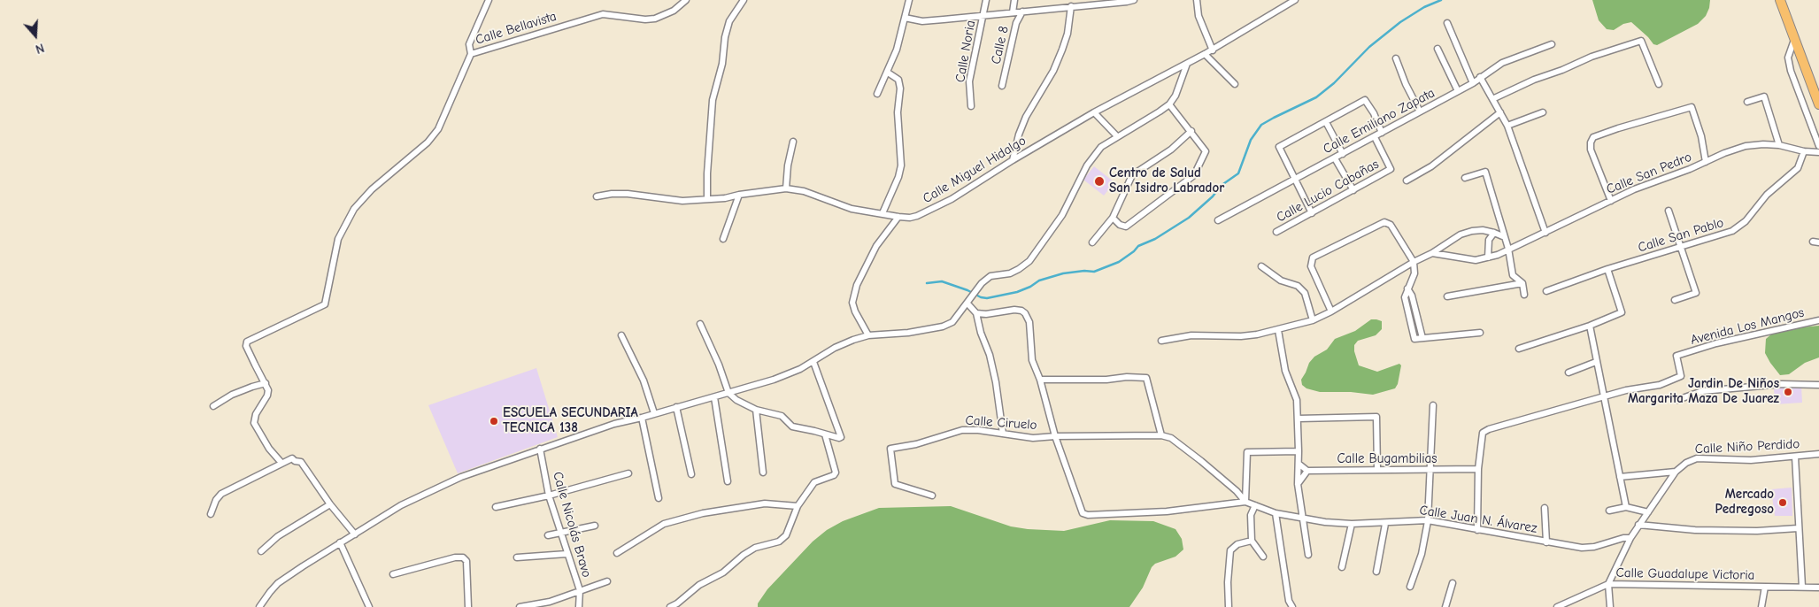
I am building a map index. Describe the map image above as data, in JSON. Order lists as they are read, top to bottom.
{
  "streets": {
    "street": [
      "Calle Bellavista",
      "Calle 8",
      "Calle Noria",
      "Calle Emiliano Zapata",
      "Calle Miguel Hidalgo",
      "Calle San Pedro",
      "Calle Lucio Cabañas",
      "Calle San Pablo",
      "Avenida Los Mangos",
      "Calle Ciruelo",
      "Calle Niño Perdido",
      "Calle Bugambilias",
      "Calle Juan N. Álvarez",
      "Calle Nicolás Bravo",
      "Calle Guadalupe Victoria"
    ]
  },
  "crossings": [
    ["Calle Emiliano Zapata", "Calle Lucio Cabañas"],
    ["Calle San Pedro", "Calle San Pablo"],
    ["Avenida Los Mangos", "Calle Bugambilias"],
    ["Avenida Los Mangos", "Calle Juan N. Álvarez"],
    ["Calle Niño Perdido", "Calle Juan N. Álvarez"],
    ["Calle Niño Perdido", "Calle Guadalupe Victoria"]
  ],
  "places": [
    "Centro de Salud San Isidro Labrador",
    "Jardin De Niños Margarita Maza De Juarez",
    "ESCUELA SECUNDARIA TECNICA 138",
    "Mercado Pedregoso"
  ],
  "north": "bottom"
}
